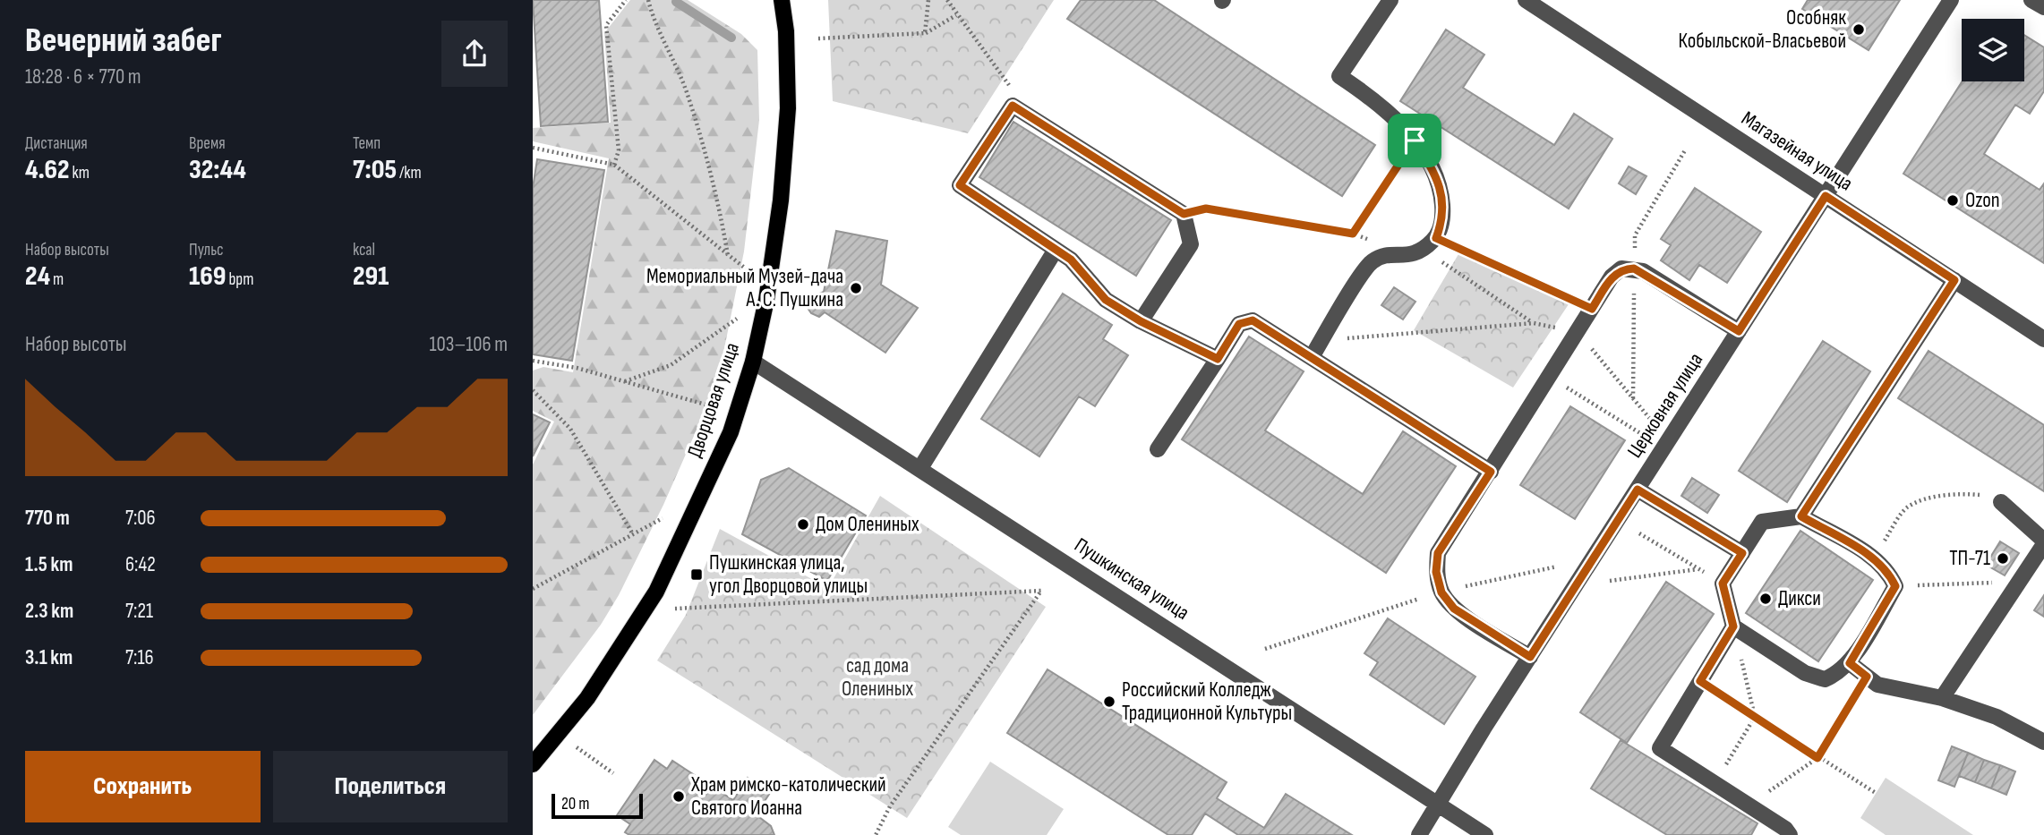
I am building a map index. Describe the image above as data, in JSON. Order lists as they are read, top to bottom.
{
  "streets": {
    "main road": ["Дворцовая улица"],
    "street": ["Магазейная улица", "Церковная улица", "Пушкинская улица"]
  },
  "crossings": [
    ["Магазейная улица", "Церковная улица"],
    ["Дворцовая улица", "Пушкинская улица"],
    ["Церковная улица", "Пушкинская улица"]
  ],
  "parks": ["сад дома Олениных"],
  "places": {
    "other": [
      "Особняк Кобыльской-Власьевой",
      "Ozon",
      "Мемориальный Музей-дача А. С. Пушкина",
      "Дом Олениных",
      "ТП-71",
      "Дикси",
      "Российский Колледж Традиционной Культуры",
      "Храм римско-католический Святого Иоанна"
    ],
    "transit": ["Пушкинская улица, угол Дворцовой улицы"]
  },
  "scale_bar": "20 m",
  "page": {
    "heading": ["Вечерний забег", "18:28 · 6 × 770 m"],
    "stats": [
      ["Дистанция", "4.62 km"],
      ["Время", "32:44"],
      ["Темп", "7:05 /km"],
      ["Набор высоты", "24 m"],
      ["Пульс", "169 bpm"],
      ["kcal", "291"]
    ],
    "chart": ["Набор высоты", "103–106 m"],
    "list": [
      {
        "name": "770 m",
        "note": "7:06"
      },
      {
        "name": "1.5 km",
        "note": "6:42"
      },
      {
        "name": "2.3 km",
        "note": "7:21"
      },
      {
        "name": "3.1 km",
        "note": "7:16"
      }
    ],
    "buttons": ["Сохранить", "Поделиться"],
    "scale": "20 m"
  }
}
